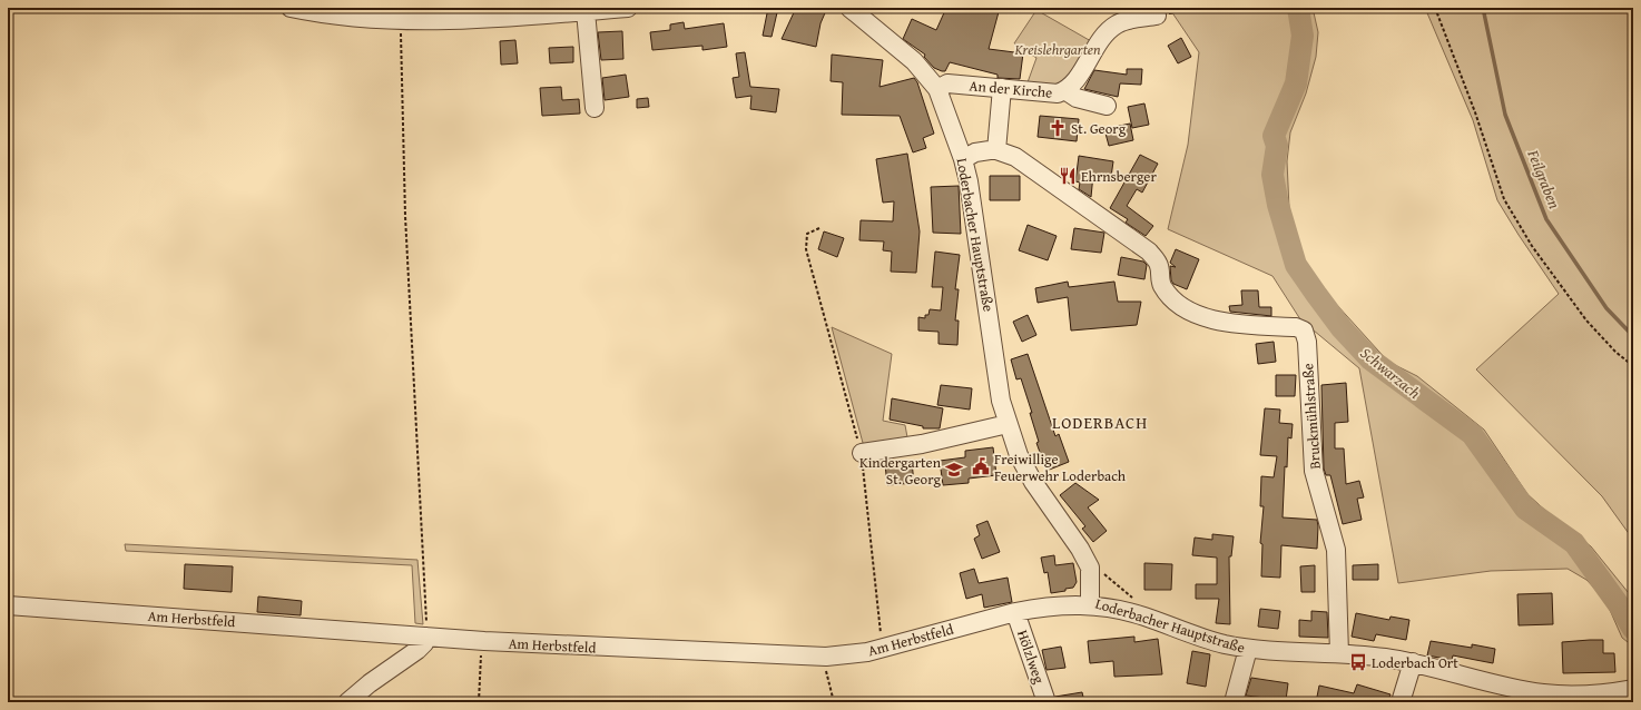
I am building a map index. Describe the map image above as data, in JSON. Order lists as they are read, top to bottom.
{
  "streets": {
    "street": [
      "An der Kirche",
      "Loderbacher Hauptstraße",
      "Bruckmühlstraße",
      "Am Herbstfeld",
      "Hölzlweg"
    ]
  },
  "crossings": [
    ["An der Kirche", "Loderbacher Hauptstraße"],
    ["Loderbacher Hauptstraße", "Bruckmühlstraße"],
    ["Loderbacher Hauptstraße", "Am Herbstfeld"],
    ["Am Herbstfeld", "Hölzlweg"]
  ],
  "districts": ["LODERBACH"],
  "water": ["Feilgraben", "Schwarzach"],
  "parks": ["Kreislehrgarten"],
  "places": {
    "church": ["St. Georg"],
    "restaurant": ["Ehrnsberger"],
    "public building": ["Freiwillige Feuerwehr Loderbach"],
    "school or university": ["Kindergarten St. Georg"],
    "bus stop": ["Loderbach Ort"]
  }
}
